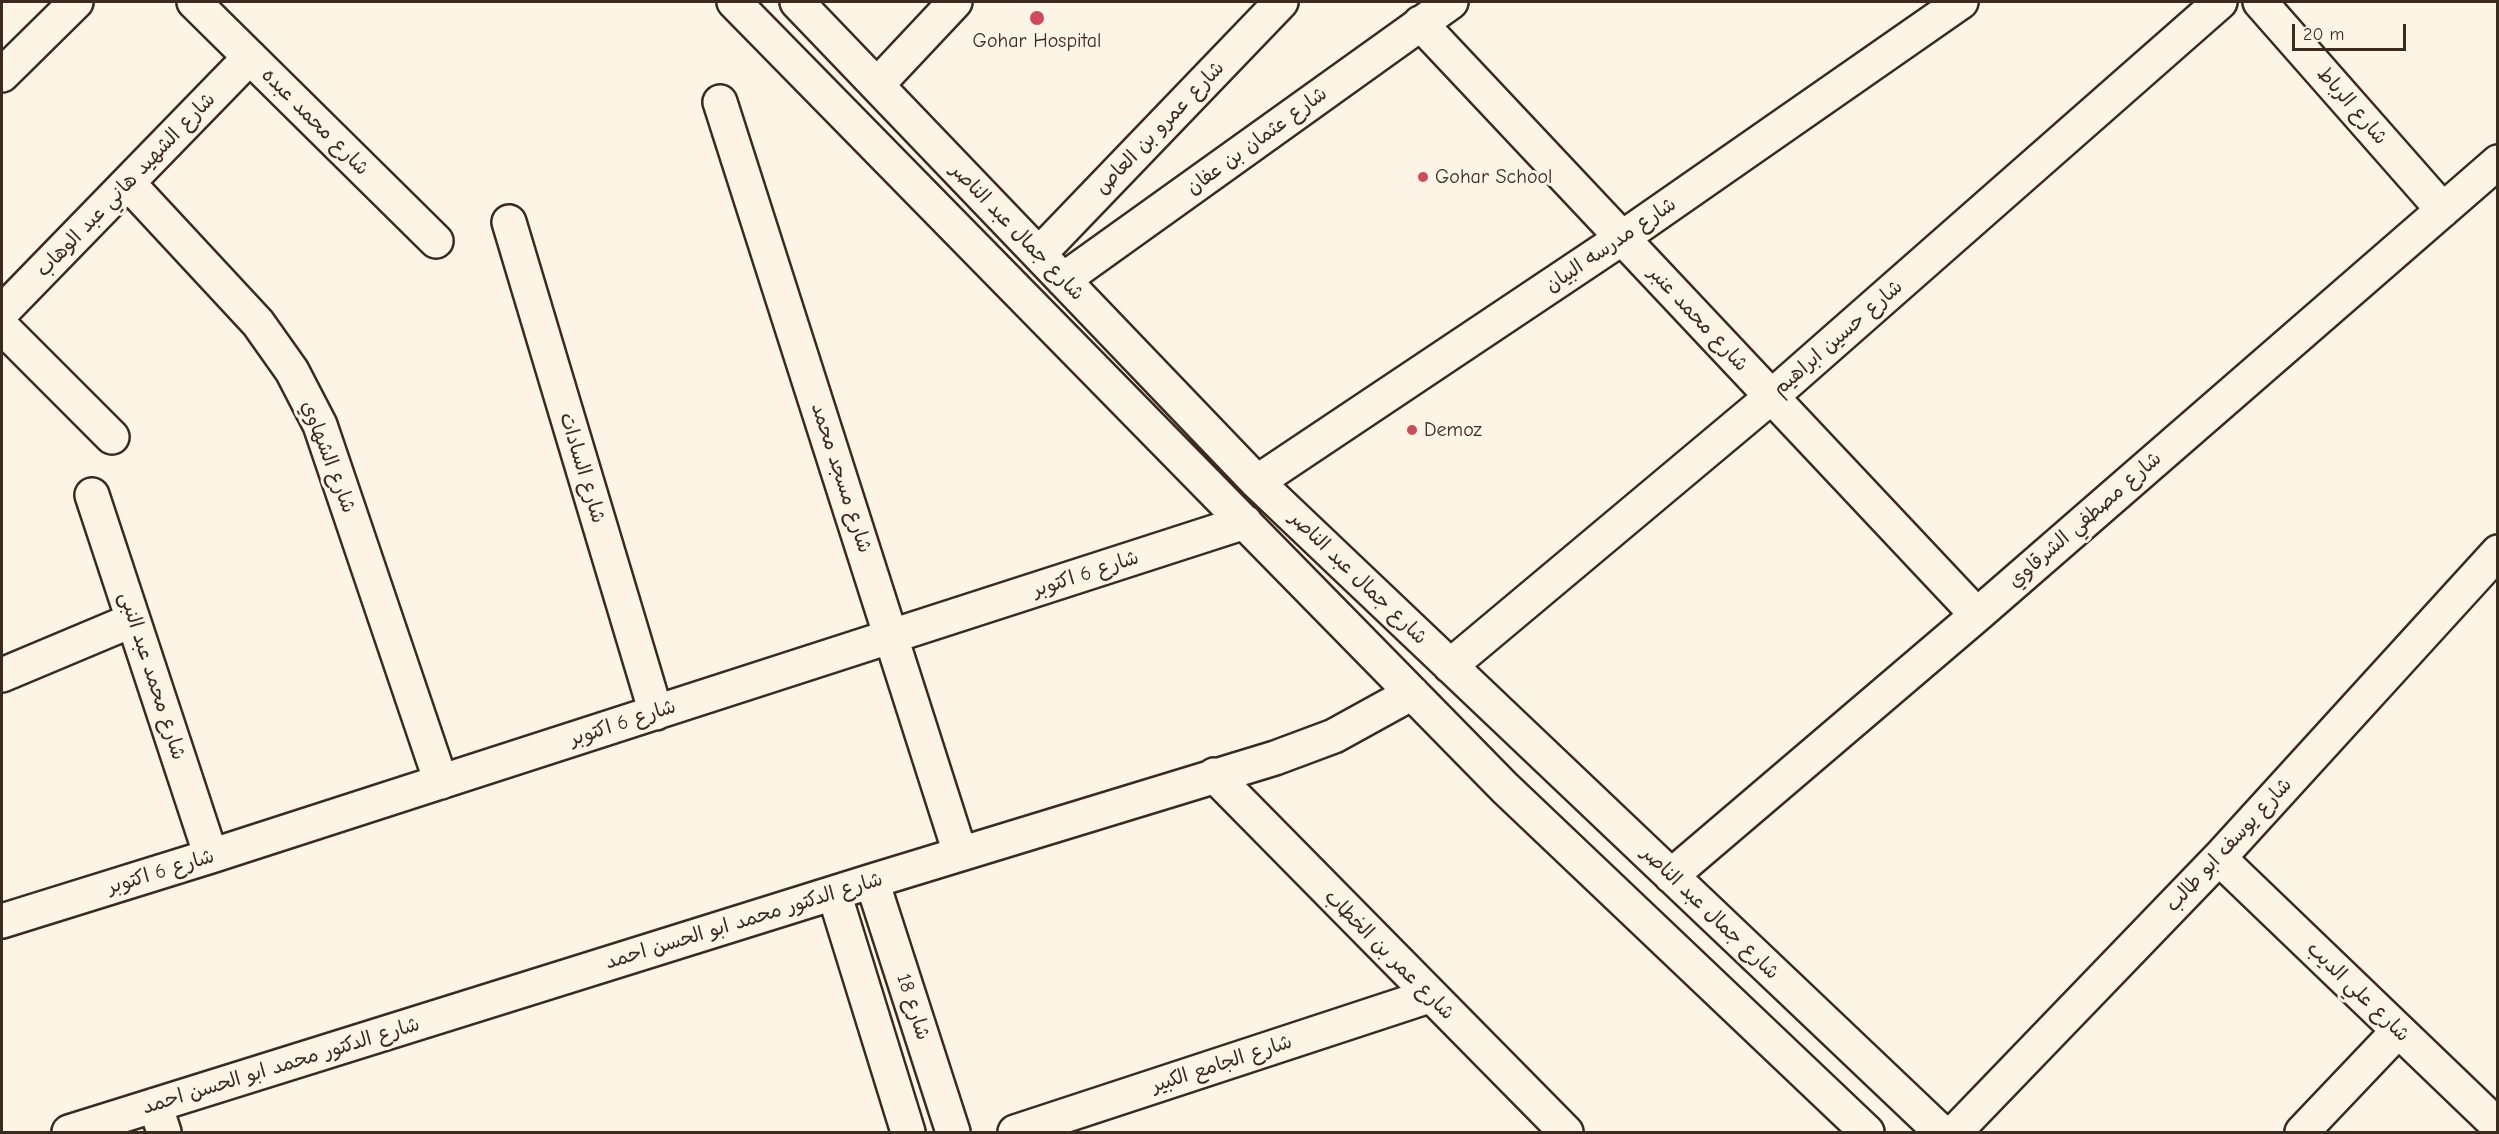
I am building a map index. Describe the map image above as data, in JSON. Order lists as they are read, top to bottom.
{
  "streets": {
    "street": [
      "شارع الرباط",
      "شارع محمد عبده",
      "شارع عمرو بن العاص",
      "شارع عثمان بن عفان",
      "شارع الشهيد هاني عبد الوهاب",
      "شارع جمال عبد الناصر",
      "شارع مدرسه البيان",
      "شارع محمد عنبر",
      "شارع حسين ابراهيم",
      "شارع الشهاوي",
      "شارع السادات",
      "شارع مسجد محمد",
      "شارع مصطفي الشرقاوي",
      "شارع 6 اكتوبر",
      "شارع محمد عبد النبى",
      "شارع يوسف ابو طالب",
      "شارع الدكتور محمد ابو الحسن احمد",
      "شارع عمر بن الخطاب",
      "شارع علي الديب",
      "شارع 18",
      "شارع الجامع الكبير"
    ]
  },
  "crossings": [
    ["شارع الرباط", "شارع مصطفي الشرقاوي"],
    ["شارع محمد عبده", "شارع الشهيد هاني عبد الوهاب"],
    ["شارع عمرو بن العاص", "شارع جمال عبد الناصر"],
    ["شارع عثمان بن عفان", "شارع جمال عبد الناصر"],
    ["شارع عثمان بن عفان", "شارع محمد عنبر"],
    ["شارع الشهيد هاني عبد الوهاب", "شارع الشهاوي"],
    ["شارع جمال عبد الناصر", "شارع مدرسه البيان"],
    ["شارع جمال عبد الناصر", "شارع حسين ابراهيم"],
    ["شارع جمال عبد الناصر", "شارع مصطفي الشرقاوي"],
    ["شارع جمال عبد الناصر", "شارع 6 اكتوبر"],
    ["شارع جمال عبد الناصر", "شارع الدكتور محمد ابو الحسن احمد"],
    ["شارع مدرسه البيان", "شارع محمد عنبر"],
    ["شارع محمد عنبر", "شارع حسين ابراهيم"],
    ["شارع محمد عنبر", "شارع مصطفي الشرقاوي"],
    ["شارع الشهاوي", "شارع 6 اكتوبر"],
    ["شارع السادات", "شارع 6 اكتوبر"],
    ["شارع مسجد محمد", "شارع 6 اكتوبر"],
    ["شارع مسجد محمد", "شارع الدكتور محمد ابو الحسن احمد"],
    ["شارع 6 اكتوبر", "شارع محمد عبد النبى"],
    ["شارع يوسف ابو طالب", "شارع علي الديب"],
    ["شارع الدكتور محمد ابو الحسن احمد", "شارع عمر بن الخطاب"],
    ["شارع الدكتور محمد ابو الحسن احمد", "شارع 18"],
    ["شارع عمر بن الخطاب", "شارع الجامع الكبير"]
  ],
  "places": ["Gohar Hospital", "Gohar School", "Demoz"],
  "scale_bar": "20 m"
}
